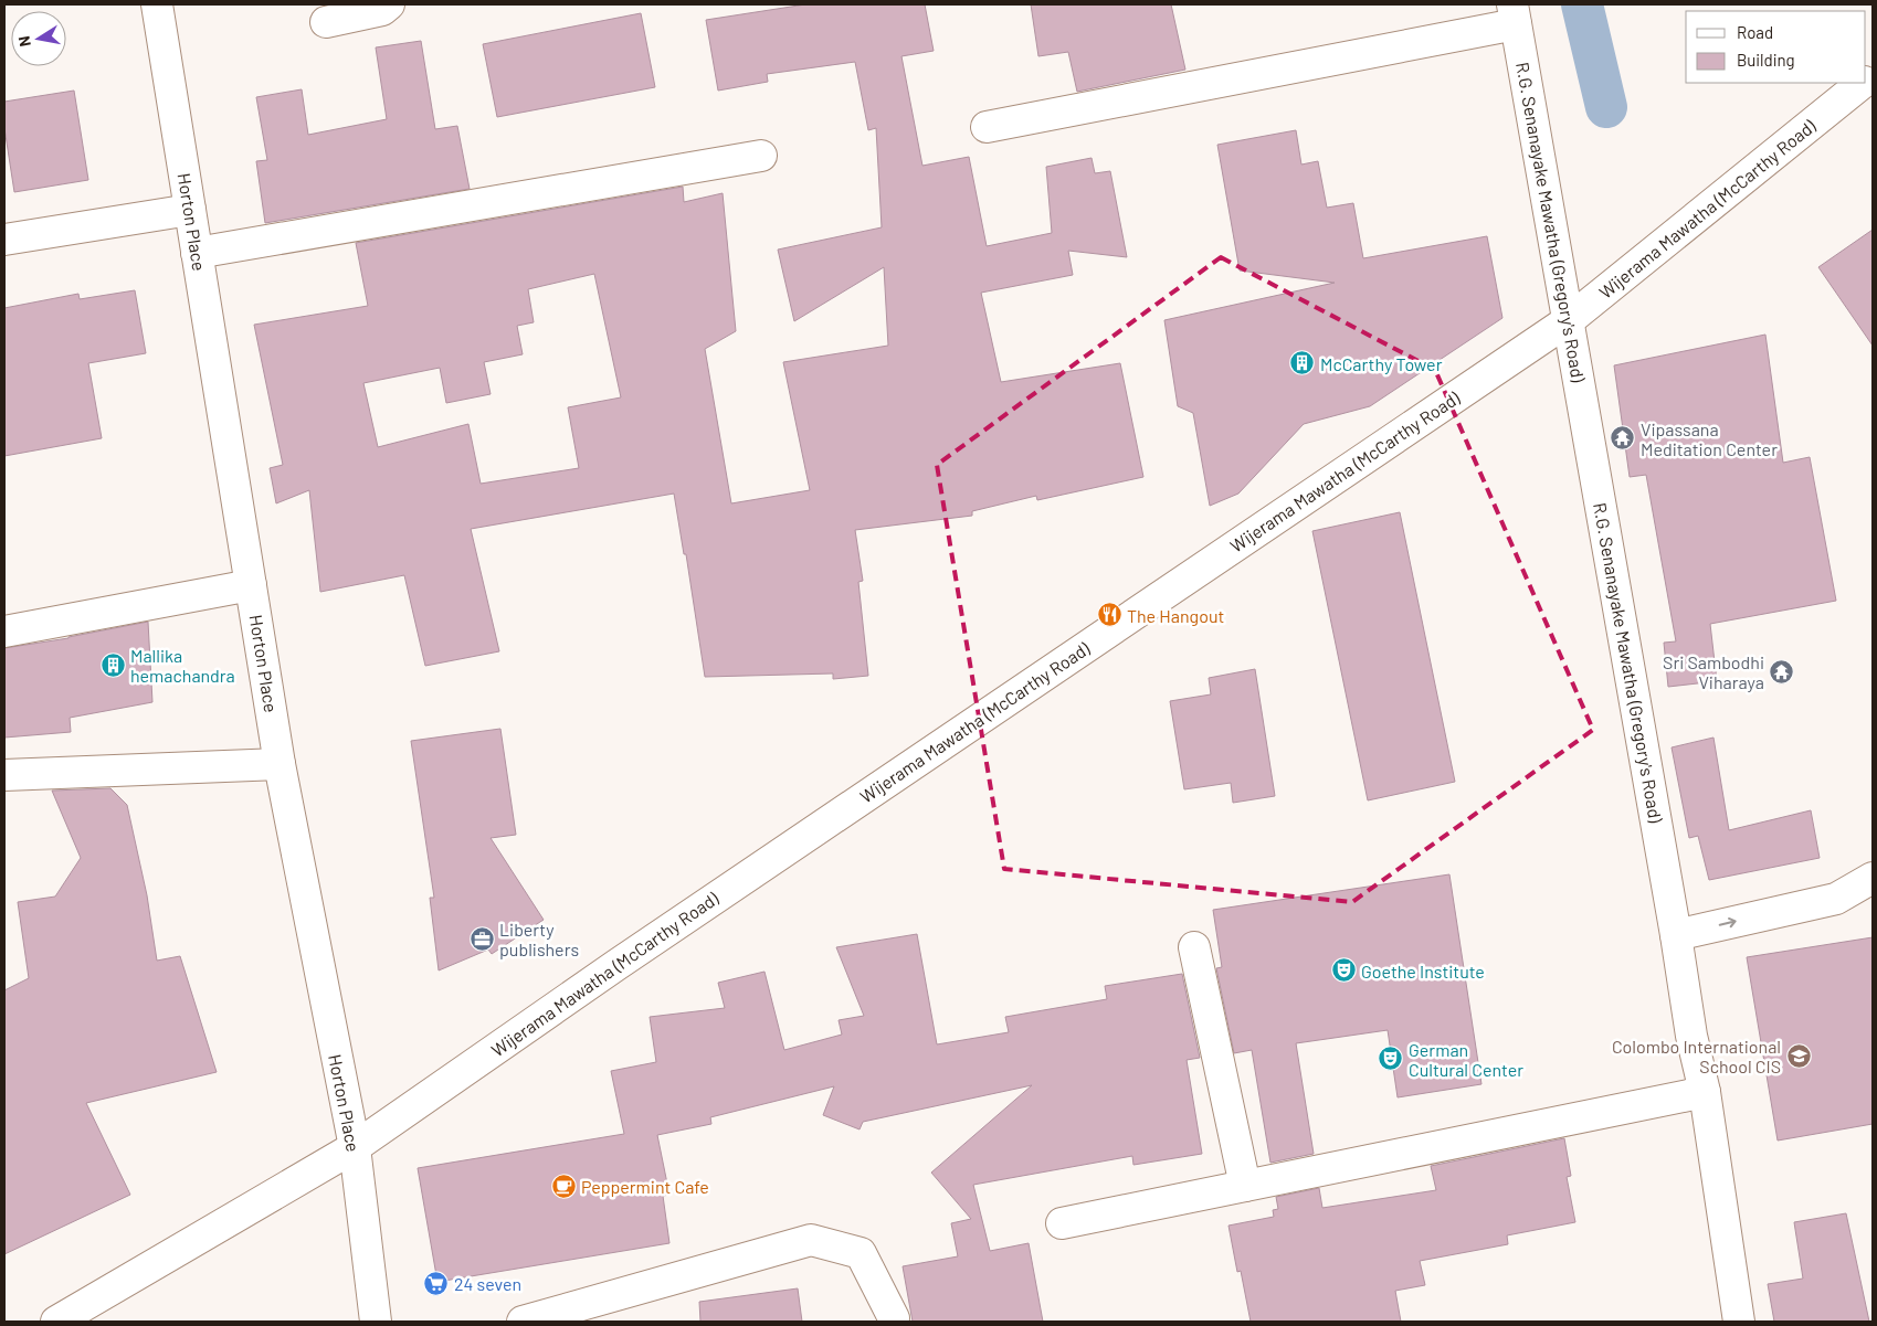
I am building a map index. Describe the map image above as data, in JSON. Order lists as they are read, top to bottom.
{
  "streets": {
    "main road": ["Wijerama Mawatha (McCarthy Road)", "Horton Place", "R.G. Senanayake Mawatha (Gregory's Road)"]
  },
  "crossings": [
    ["Wijerama Mawatha (McCarthy Road)", "Horton Place"],
    ["Wijerama Mawatha (McCarthy Road)", "R.G. Senanayake Mawatha (Gregory's Road)"]
  ],
  "places": {
    "building": ["McCarthy Tower", "Mallika hemachandra"],
    "temple": ["Vipassana Meditation Center", "Sri Sambodhi Viharaya"],
    "restaurant": ["The Hangout"],
    "office": ["Liberty publishers"],
    "theatre": ["Goethe Institute", "German Cultural Center"],
    "school or university": ["Colombo International School CIS"],
    "cafe": ["Peppermint Cafe"],
    "supermarket": ["24 seven"]
  },
  "legend": ["Road", "Building"],
  "north": "left"
}
